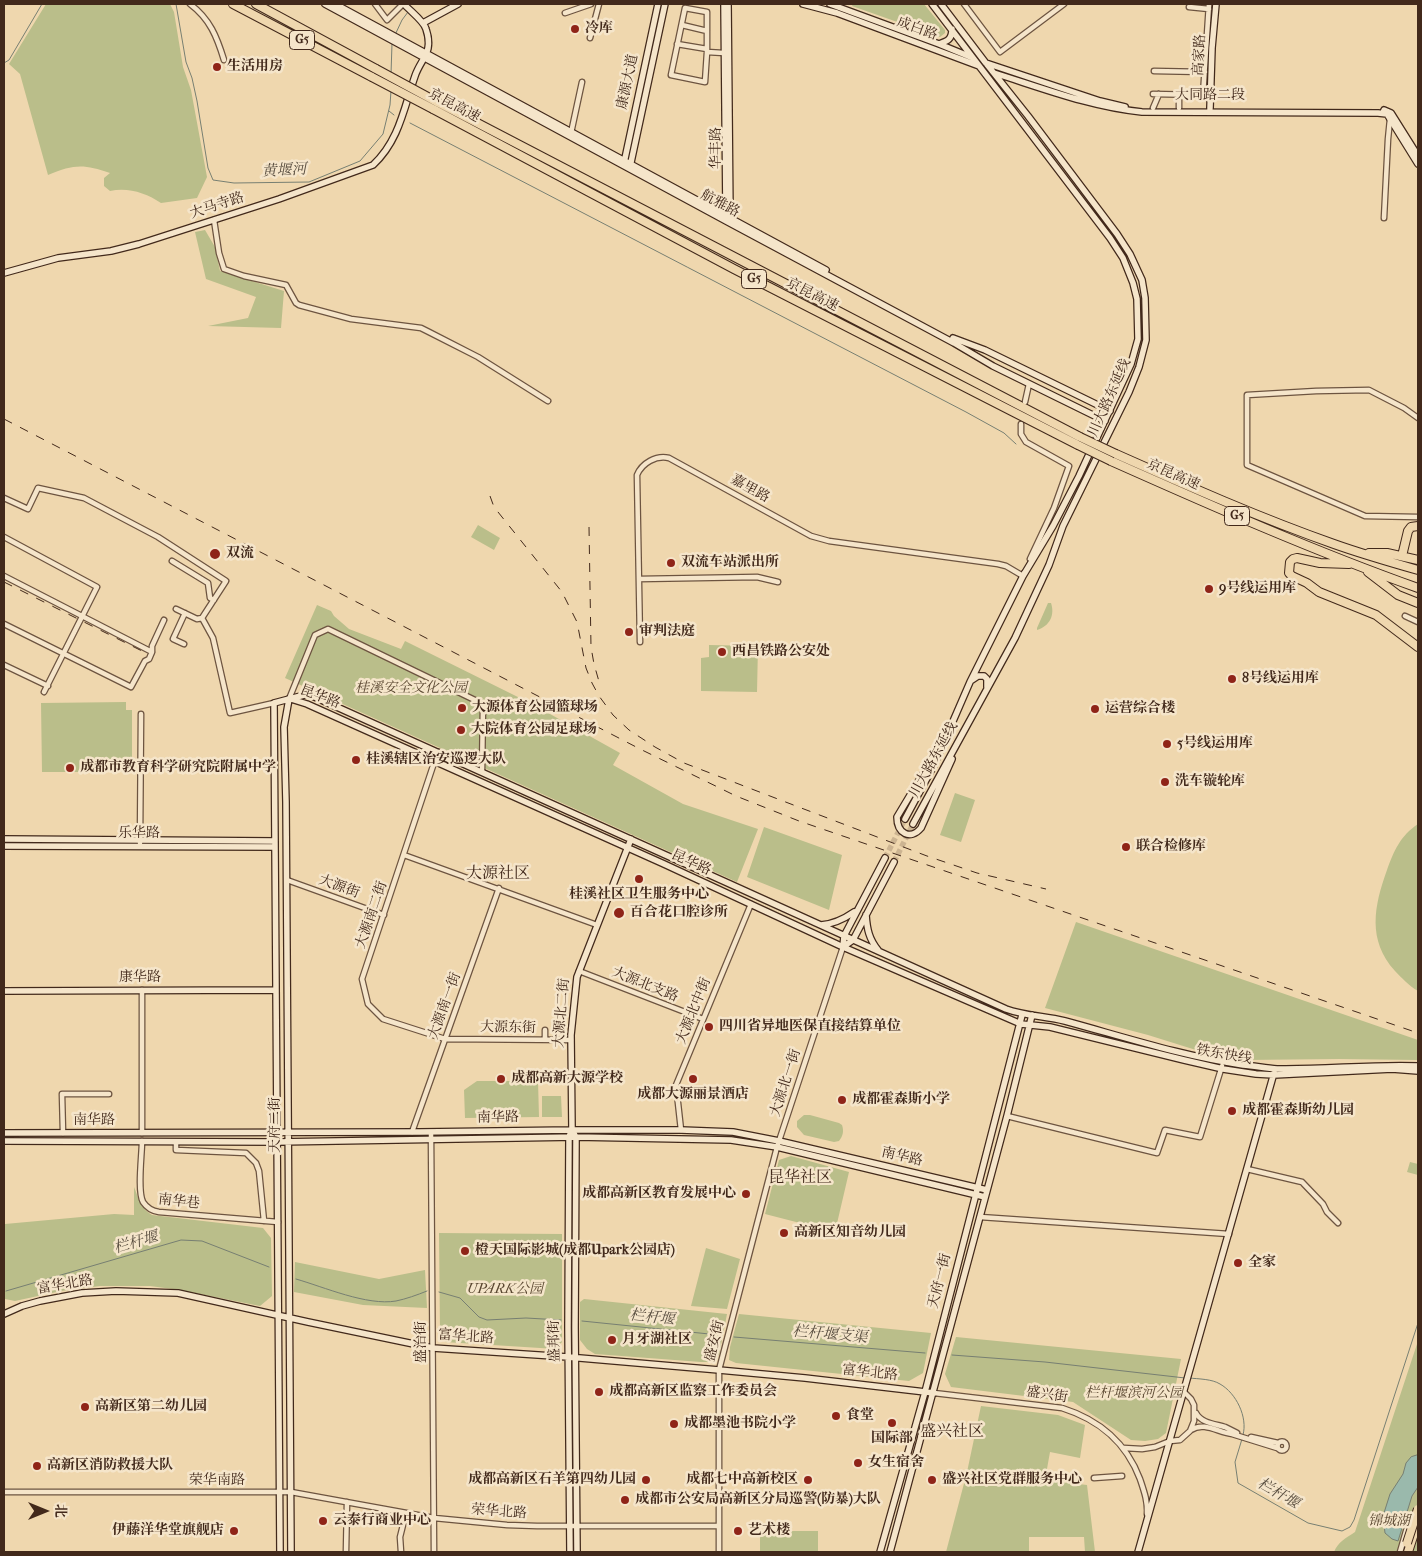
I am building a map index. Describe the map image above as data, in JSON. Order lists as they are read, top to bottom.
{
  "streets": {
    "highway": ["G5", "京昆高速"],
    "main road": [
      "成白路",
      "高家路",
      "康源大道",
      "大同路二段",
      "华丰路",
      "航雅路",
      "大马寺路",
      "川大路东延线",
      "昆华路",
      "乐华路",
      "康华路",
      "大源北二街",
      "铁东快线",
      "南华路",
      "天府二街",
      "天府一街",
      "富华北路",
      "盛邦街",
      "盛兴街"
    ],
    "street": [
      "嘉里路",
      "大源街",
      "大源南二街",
      "大源北支路",
      "大源南一街",
      "大源北中街",
      "大源东街",
      "大源北一街",
      "南华巷",
      "盛安街",
      "盛治街",
      "荣华南路",
      "荣华北路"
    ]
  },
  "crossings": [
    ["成白路", "大同路二段"],
    ["成白路", "川大路东延线"],
    ["G5", "京昆高速"],
    ["高家路", "大同路二段"],
    ["康源大道", "航雅路"],
    ["大同路二段", "川大路东延线"],
    ["华丰路", "航雅路"],
    ["航雅路", "大马寺路"],
    ["航雅路", "川大路东延线"],
    ["川大路东延线", "嘉里路"],
    ["昆华路", "大源南二街"],
    ["昆华路", "大源北中街"],
    ["昆华路", "大源北二街"],
    ["昆华路", "铁东快线"],
    ["昆华路", "大源北一街"],
    ["昆华路", "天府二街"],
    ["昆华路", "天府一街"],
    ["乐华路", "天府二街"],
    ["大源街", "大源南二街"],
    ["大源街", "天府二街"],
    ["大源南二街", "大源南一街"],
    ["大源南二街", "大源东街"],
    ["康华路", "天府二街"],
    ["大源北支路", "大源北中街"],
    ["大源北支路", "大源北二街"],
    ["大源南一街", "大源东街"],
    ["大源南一街", "南华路"],
    ["大源北中街", "南华路"],
    ["大源北二街", "大源东街"],
    ["大源北二街", "南华路"],
    ["大源北二街", "盛邦街"],
    ["铁东快线", "天府一街"],
    ["大源北一街", "南华路"],
    ["大源北一街", "盛安街"],
    ["南华路", "天府二街"],
    ["南华路", "南华巷"],
    ["南华路", "天府一街"],
    ["南华路", "盛邦街"],
    ["南华路", "盛安街"],
    ["南华路", "盛治街"],
    ["天府二街", "南华巷"],
    ["天府二街", "富华北路"],
    ["天府二街", "荣华南路"],
    ["天府二街", "荣华北路"],
    ["天府一街", "富华北路"],
    ["天府一街", "盛兴街"],
    ["富华北路", "盛邦街"],
    ["富华北路", "盛安街"],
    ["富华北路", "盛治街"],
    ["富华北路", "盛兴街"],
    ["盛邦街", "荣华北路"],
    ["盛安街", "荣华北路"],
    ["盛治街", "荣华北路"],
    ["荣华南路", "荣华北路"]
  ],
  "districts": ["大源社区", "昆华社区", "盛兴社区"],
  "water": ["黄堰河", "栏杆堰", "栏杆堰支渠"],
  "parks": [
    "桂溪安全文化公园",
    "UPARK公园",
    "栏杆堰滨河公园",
    "锦城湖"
  ],
  "places": [
    "冷库",
    "生活用房",
    "双流",
    "双流车站派出所",
    "9号线运用库",
    "审判法庭",
    "西昌铁路公安处",
    "8号线运用库",
    "大源体育公园篮球场",
    "运营综合楼",
    "大院体育公园足球场",
    "5号线运用库",
    "桂溪辖区治安巡逻大队",
    "成都市教育科学研究院附属中学",
    "洗车镟轮库",
    "联合检修库",
    "桂溪社区卫生服务中心",
    "百合花口腔诊所",
    "四川省异地医保直接结算单位",
    "成都高新大源学校",
    "成都大源丽景酒店",
    "成都霍森斯小学",
    "成都霍森斯幼儿园",
    "成都高新区教育发展中心",
    "高新区知音幼儿园",
    "橙天国际影城(成都Upark公园店)",
    "全家",
    "月牙湖社区",
    "成都高新区监察工作委员会",
    "高新区第二幼儿园",
    "食堂",
    "国际部",
    "成都墨池书院小学",
    "女生宿舍",
    "高新区消防救援大队",
    "成都高新区石羊第四幼儿园",
    "成都七中高新校区",
    "盛兴社区党群服务中心",
    "成都市公安局高新区分局巡警(防暴)大队",
    "云泰行商业中心",
    "伊藤洋华堂旗舰店",
    "艺术楼"
  ],
  "north": "right"
}
